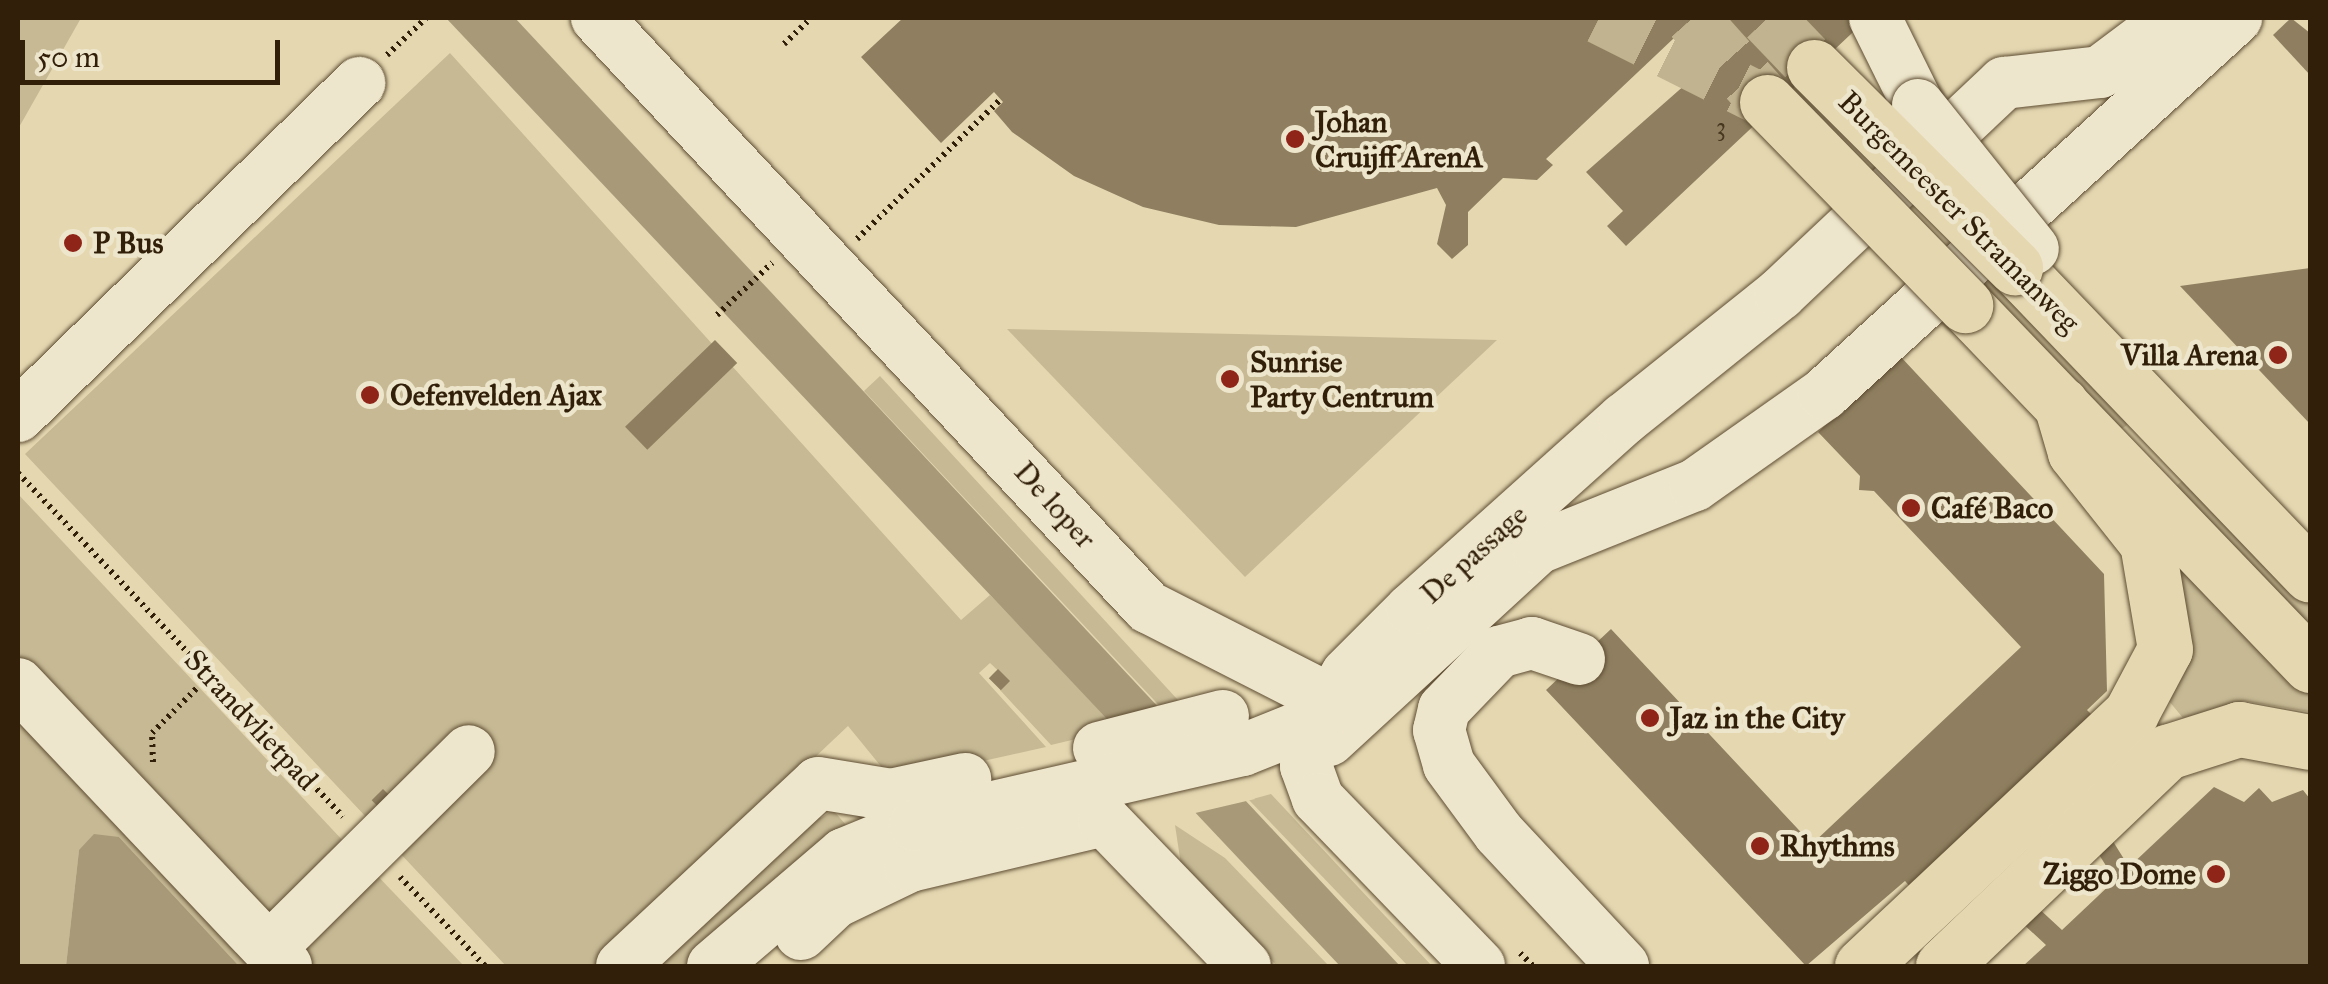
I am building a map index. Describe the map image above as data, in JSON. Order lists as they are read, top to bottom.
{
  "streets": {
    "main road": ["Burgemeester Stramanweg"],
    "street": ["De loper", "De passage"],
    "path": ["Strandvlietpad"]
  },
  "crossings": [
    ["De loper", "De passage"]
  ],
  "places": [
    "Johan Cruijff ArenA",
    "P Bus",
    "Villa Arena",
    "Sunrise Party Centrum",
    "Oefenvelden Ajax",
    "Café Baco",
    "Jaz in the City",
    "Rhythms",
    "Ziggo Dome"
  ],
  "house_numbers": ["3"],
  "scale_bar": "50 m"
}
